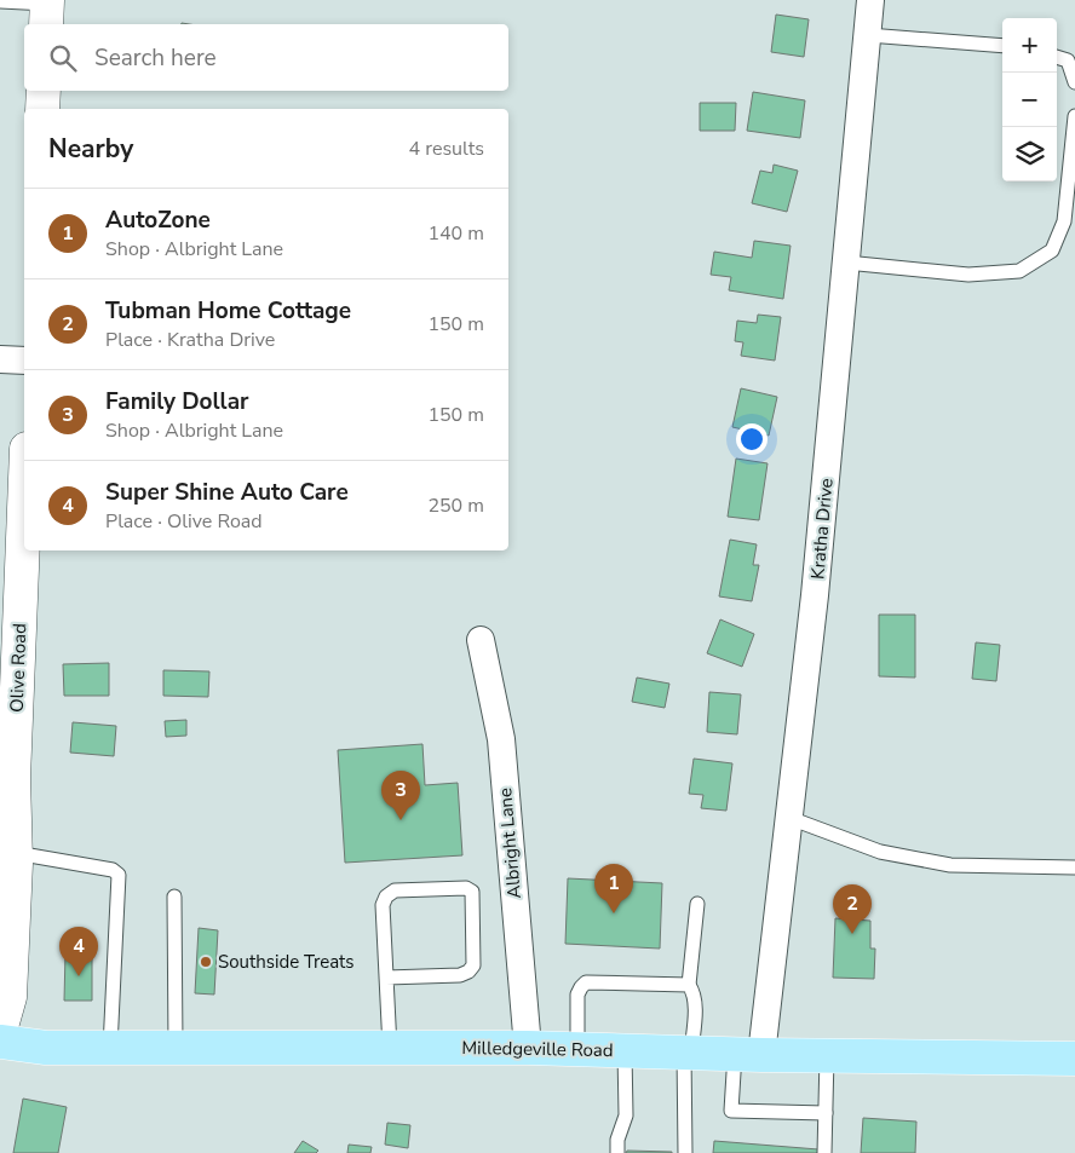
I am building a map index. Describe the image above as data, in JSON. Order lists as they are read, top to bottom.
{
  "streets": {
    "main road": ["Milledgeville Road"],
    "street": ["Kratha Drive", "Olive Road", "Albright Lane"]
  },
  "crossings": [
    ["Kratha Drive", "Milledgeville Road"],
    ["Albright Lane", "Milledgeville Road"]
  ],
  "places": ["Southside Treats"],
  "page": {
    "map_buttons": ["+", "−"],
    "search": "Search here",
    "heading": ["Nearby", "4 results"],
    "list": [
      {
        "mark": "1",
        "name": "AutoZone",
        "note": "Shop · Albright Lane",
        "value": "140 m"
      },
      {
        "mark": "2",
        "name": "Tubman Home Cottage",
        "note": "Place · Kratha Drive",
        "value": "150 m"
      },
      {
        "mark": "3",
        "name": "Family Dollar",
        "note": "Shop · Albright Lane",
        "value": "150 m"
      },
      {
        "mark": "4",
        "name": "Super Shine Auto Care",
        "note": "Place · Olive Road",
        "value": "250 m"
      }
    ],
    "pins": [
      "3",
      "1",
      "2",
      "4"
    ]
  }
}
